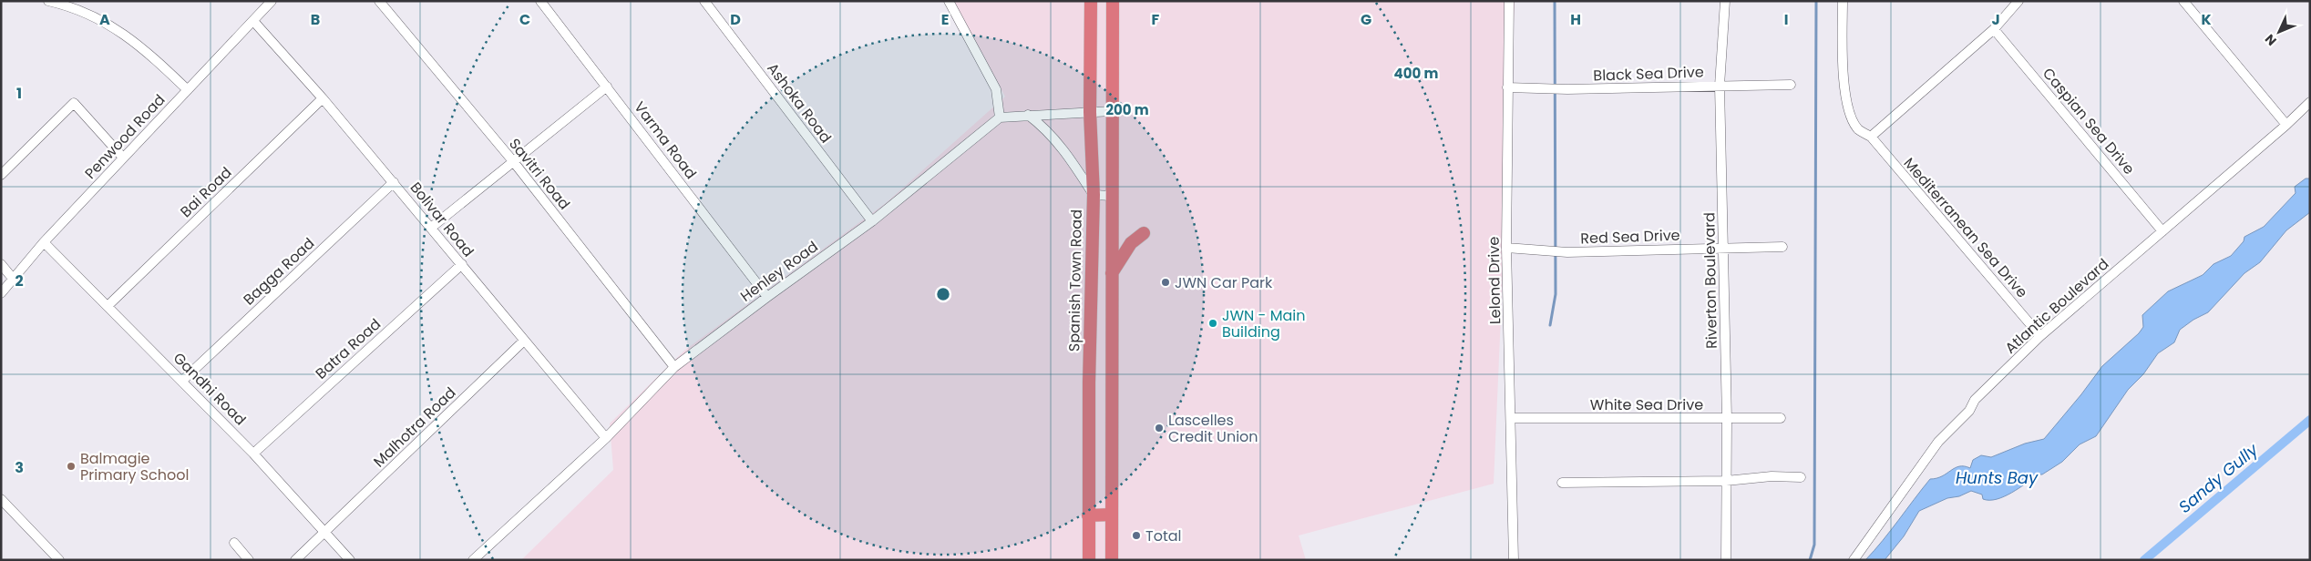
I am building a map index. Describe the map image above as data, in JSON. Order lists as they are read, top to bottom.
{
  "streets": {
    "highway": ["Spanish Town Road"],
    "street": [
      "Black Sea Drive",
      "Ashoka Road",
      "Caspian Sea Drive",
      "Penwood Road",
      "Varma Road",
      "Savitri Road",
      "Bai Road",
      "Bolivar Road",
      "Mediterranean Sea Drive",
      "Red Sea Drive",
      "Bagga Road",
      "Henley Road",
      "Lelond Drive",
      "Riverton Boulevard",
      "Atlantic Boulevard",
      "Batra Road",
      "Gandhi Road",
      "White Sea Drive",
      "Malhotra Road"
    ]
  },
  "crossings": [
    ["Black Sea Drive", "Lelond Drive"],
    ["Black Sea Drive", "Riverton Boulevard"],
    ["Ashoka Road", "Henley Road"],
    ["Caspian Sea Drive", "Atlantic Boulevard"],
    ["Penwood Road", "Bolivar Road"],
    ["Penwood Road", "Gandhi Road"],
    ["Varma Road", "Henley Road"],
    ["Savitri Road", "Henley Road"],
    ["Bai Road", "Bolivar Road"],
    ["Bai Road", "Gandhi Road"],
    ["Bolivar Road", "Bagga Road"],
    ["Bolivar Road", "Henley Road"],
    ["Bolivar Road", "Batra Road"],
    ["Bolivar Road", "Malhotra Road"],
    ["Mediterranean Sea Drive", "Atlantic Boulevard"],
    ["Red Sea Drive", "Lelond Drive"],
    ["Red Sea Drive", "Riverton Boulevard"],
    ["Bagga Road", "Gandhi Road"],
    ["Lelond Drive", "White Sea Drive"],
    ["Riverton Boulevard", "White Sea Drive"],
    ["Batra Road", "Gandhi Road"],
    ["Gandhi Road", "Malhotra Road"]
  ],
  "water": ["Hunts Bay", "Sandy Gully"],
  "places": [
    "JWN Car Park",
    "JWN - Main Building",
    "Lascelles Credit Union",
    "Balmagie Primary School",
    "Total"
  ],
  "north": "bottom left",
  "grid": {
    "columns": [
      "A",
      "B",
      "C",
      "D",
      "E",
      "F",
      "G",
      "H",
      "I",
      "J",
      "K"
    ],
    "rows": ["1", "2", "3"]
  },
  "rings": ["400 m", "200 m"]
}
